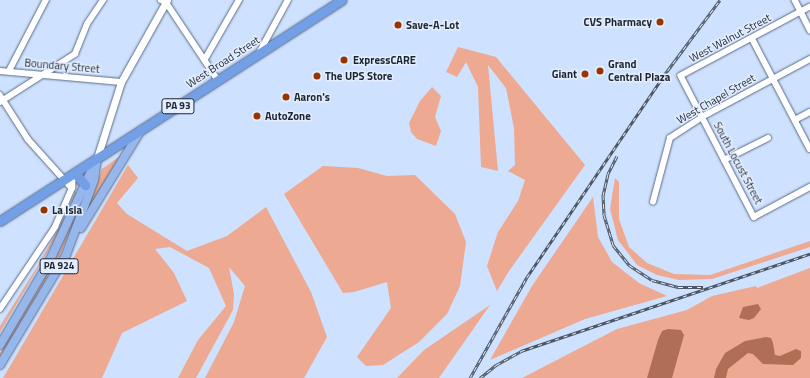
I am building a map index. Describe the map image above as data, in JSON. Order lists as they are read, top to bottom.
{
  "streets": {
    "highway": ["West Broad Street", "PA 93"],
    "main road": ["PA 924"],
    "street": [
      "West Walnut Street",
      "Boundary Street",
      "West Chapel Street",
      "South Locust Street"
    ]
  },
  "crossings": [
    ["West Walnut Street", "South Locust Street"],
    ["West Broad Street", "PA 93"],
    ["West Broad Street", "PA 924"],
    ["West Chapel Street", "South Locust Street"],
    ["PA 93", "PA 924"]
  ],
  "places": [
    "CVS Pharmacy",
    "Save-A-Lot",
    "ExpressCARE",
    "Grand Central Plaza",
    "Giant",
    "The UPS Store",
    "Aaron's",
    "AutoZone",
    "La Isla"
  ]
}
